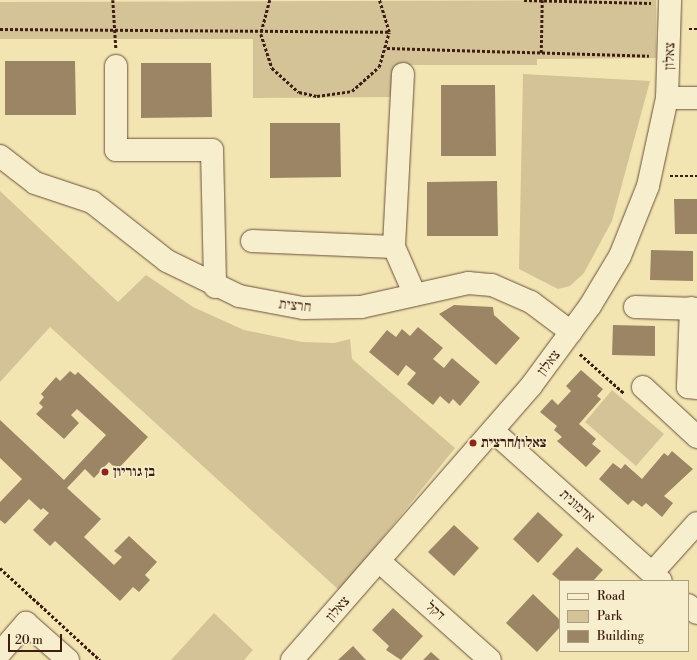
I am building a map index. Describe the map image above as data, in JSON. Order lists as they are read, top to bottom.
{
  "streets": {
    "street": [
      "צאלון",
      "חרצית",
      "אדמונית",
      "דקל"
    ]
  },
  "crossings": [
    ["צאלון", "חרצית"],
    ["צאלון", "אדמונית"],
    ["צאלון", "דקל"]
  ],
  "places": ["צאלון/חרצית", "בן גוריון"],
  "legend": ["Road", "Park", "Building"],
  "scale_bar": "20 m"
}
